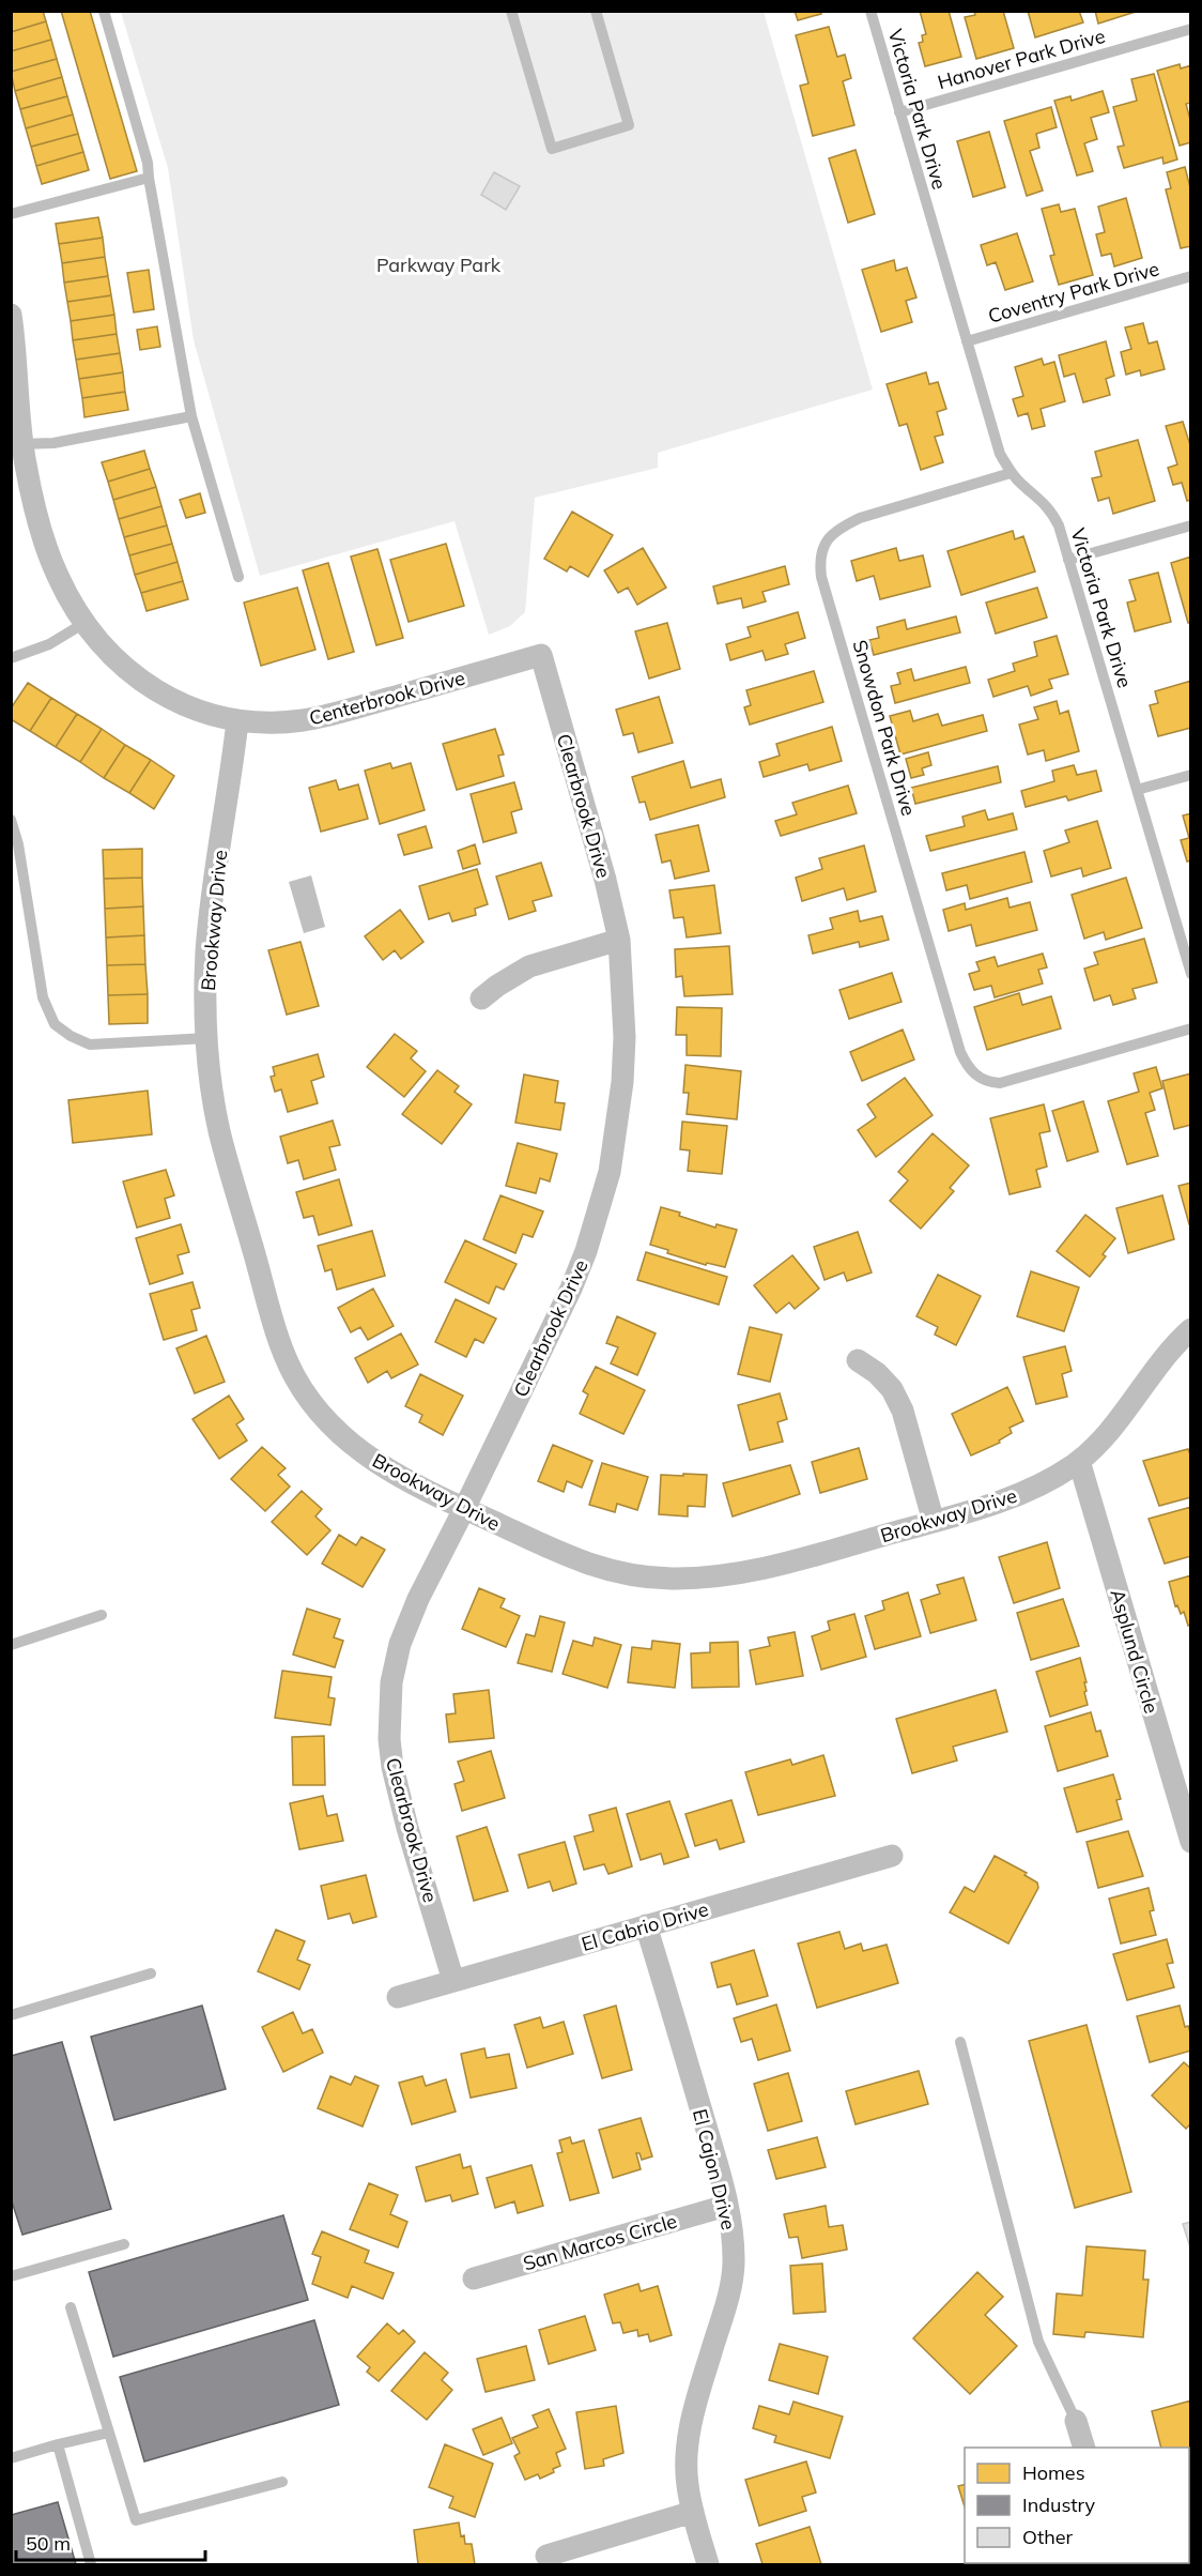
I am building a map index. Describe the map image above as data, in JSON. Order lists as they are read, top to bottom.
{
  "streets": {
    "street": [
      "Centerbrook Drive",
      "Clearbrook Drive",
      "Brookway Drive",
      "Asplund Circle",
      "El Cabrio Drive",
      "El Cajon Drive",
      "San Marcos Circle"
    ],
    "lane": [
      "Hanover Park Drive",
      "Victoria Park Drive",
      "Coventry Park Drive",
      "Snowdon Park Drive"
    ]
  },
  "crossings": [
    ["Hanover Park Drive", "Victoria Park Drive"],
    ["Victoria Park Drive", "Coventry Park Drive"],
    ["Victoria Park Drive", "Snowdon Park Drive"],
    ["Centerbrook Drive", "Clearbrook Drive"],
    ["Centerbrook Drive", "Brookway Drive"],
    ["Clearbrook Drive", "Brookway Drive"],
    ["Clearbrook Drive", "El Cabrio Drive"],
    ["Brookway Drive", "Asplund Circle"],
    ["El Cabrio Drive", "El Cajon Drive"],
    ["El Cajon Drive", "San Marcos Circle"]
  ],
  "parks": ["Parkway Park"],
  "legend": ["Homes", "Industry", "Other"],
  "scale_bar": "50 m"
}
